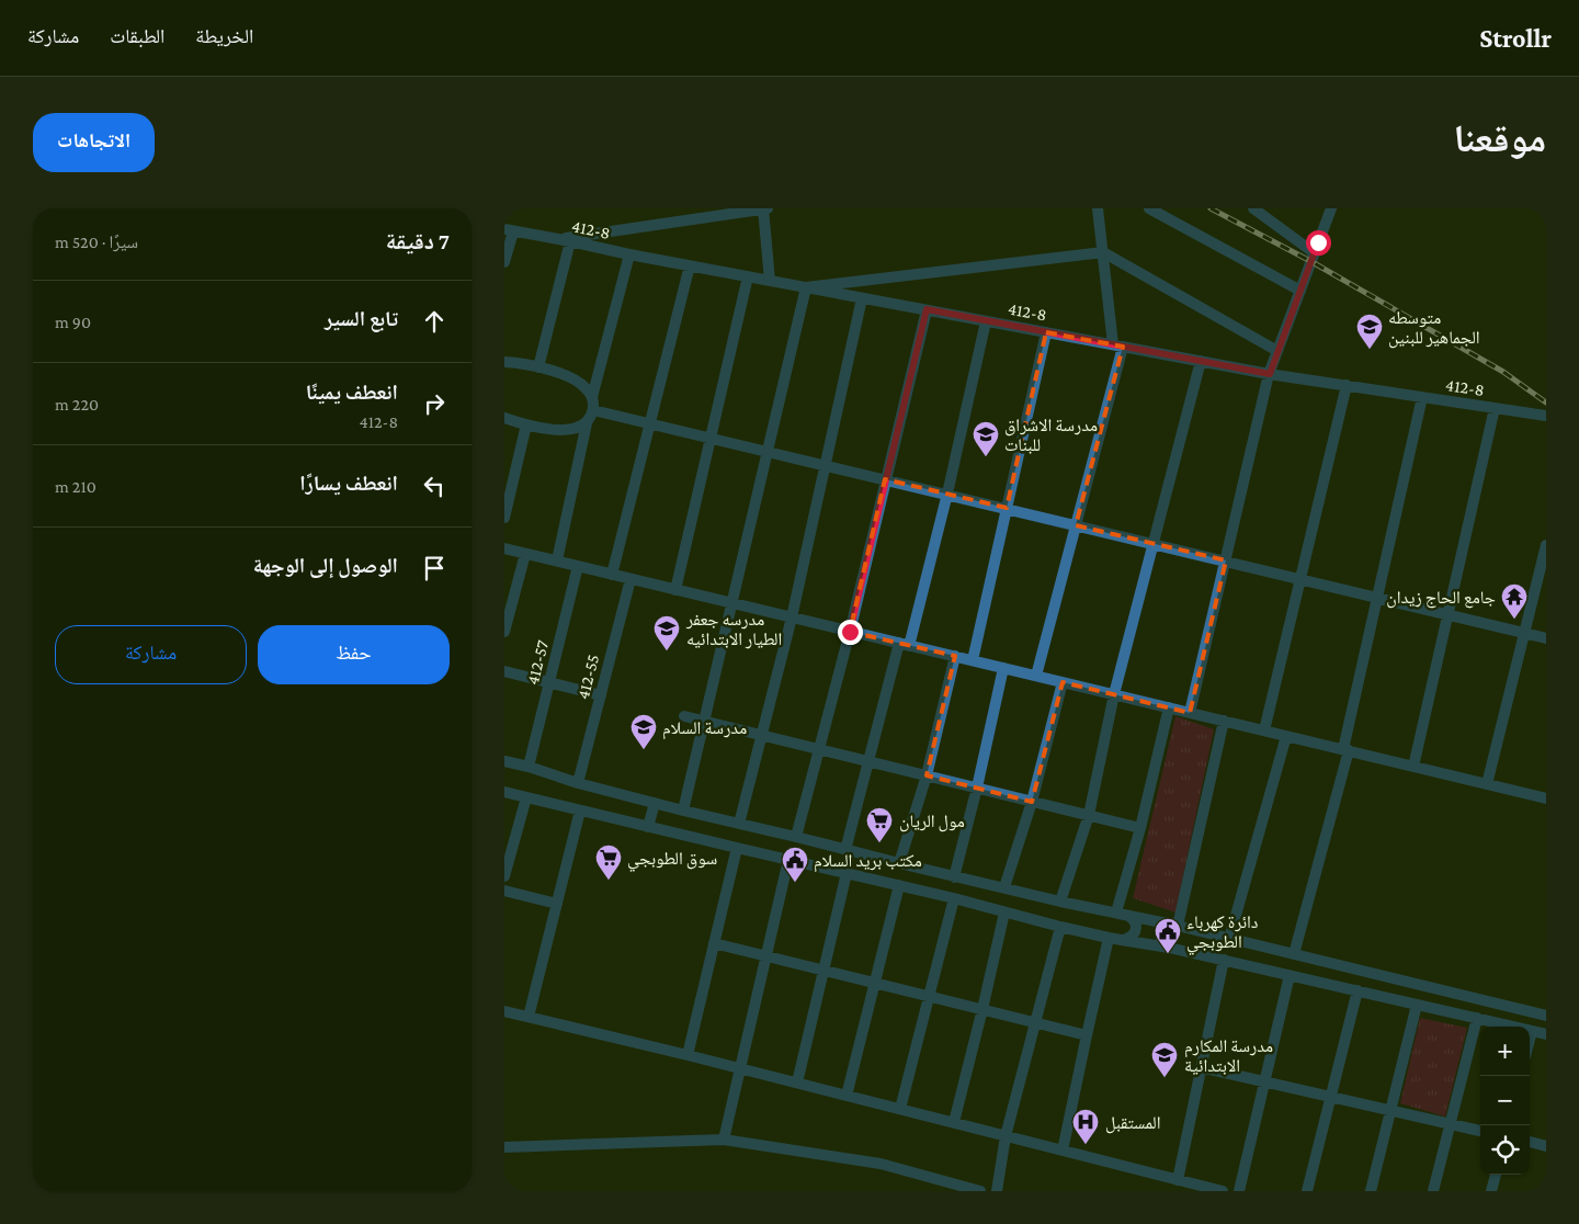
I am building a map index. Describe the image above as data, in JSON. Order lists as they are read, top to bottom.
{
  "streets": {
    "street": ["412-8", "412-57", "412-55"]
  },
  "places": {
    "school or university": [
      "متوسطه الجماهير للبنين",
      "مدرسة الاشراق للبنات",
      "مدرسه جعفر الطيار الابتدائيه",
      "مدرسة السلام",
      "مدرسة المكارم الابتدائية"
    ],
    "temple": ["جامع الحاج زيدان"],
    "supermarket": ["مول الريان", "سوق الطوبجي"],
    "public building": ["مكتب بريد السلام", "دائرة كهرباء الطوبجي"],
    "hospital": ["المستقبل"]
  },
  "page": {
    "header": "Strollr",
    "nav": ["الخريطة", "الطبقات", "مشاركة"],
    "title": "موقعنا",
    "buttons": [
      "الاتجاهات",
      ["حفظ", "مشاركة"]
    ],
    "heading": ["7 دقيقة", "سيرًا · 520 m"],
    "list": [
      ["تابع السير", "90 m"],
      ["انعطف يمينًا", "412-8", "220 m"],
      ["انعطف يسارًا", "210 m"],
      "الوصول إلى الوجهة"
    ],
    "map_buttons": ["+", "−"]
  }
}
